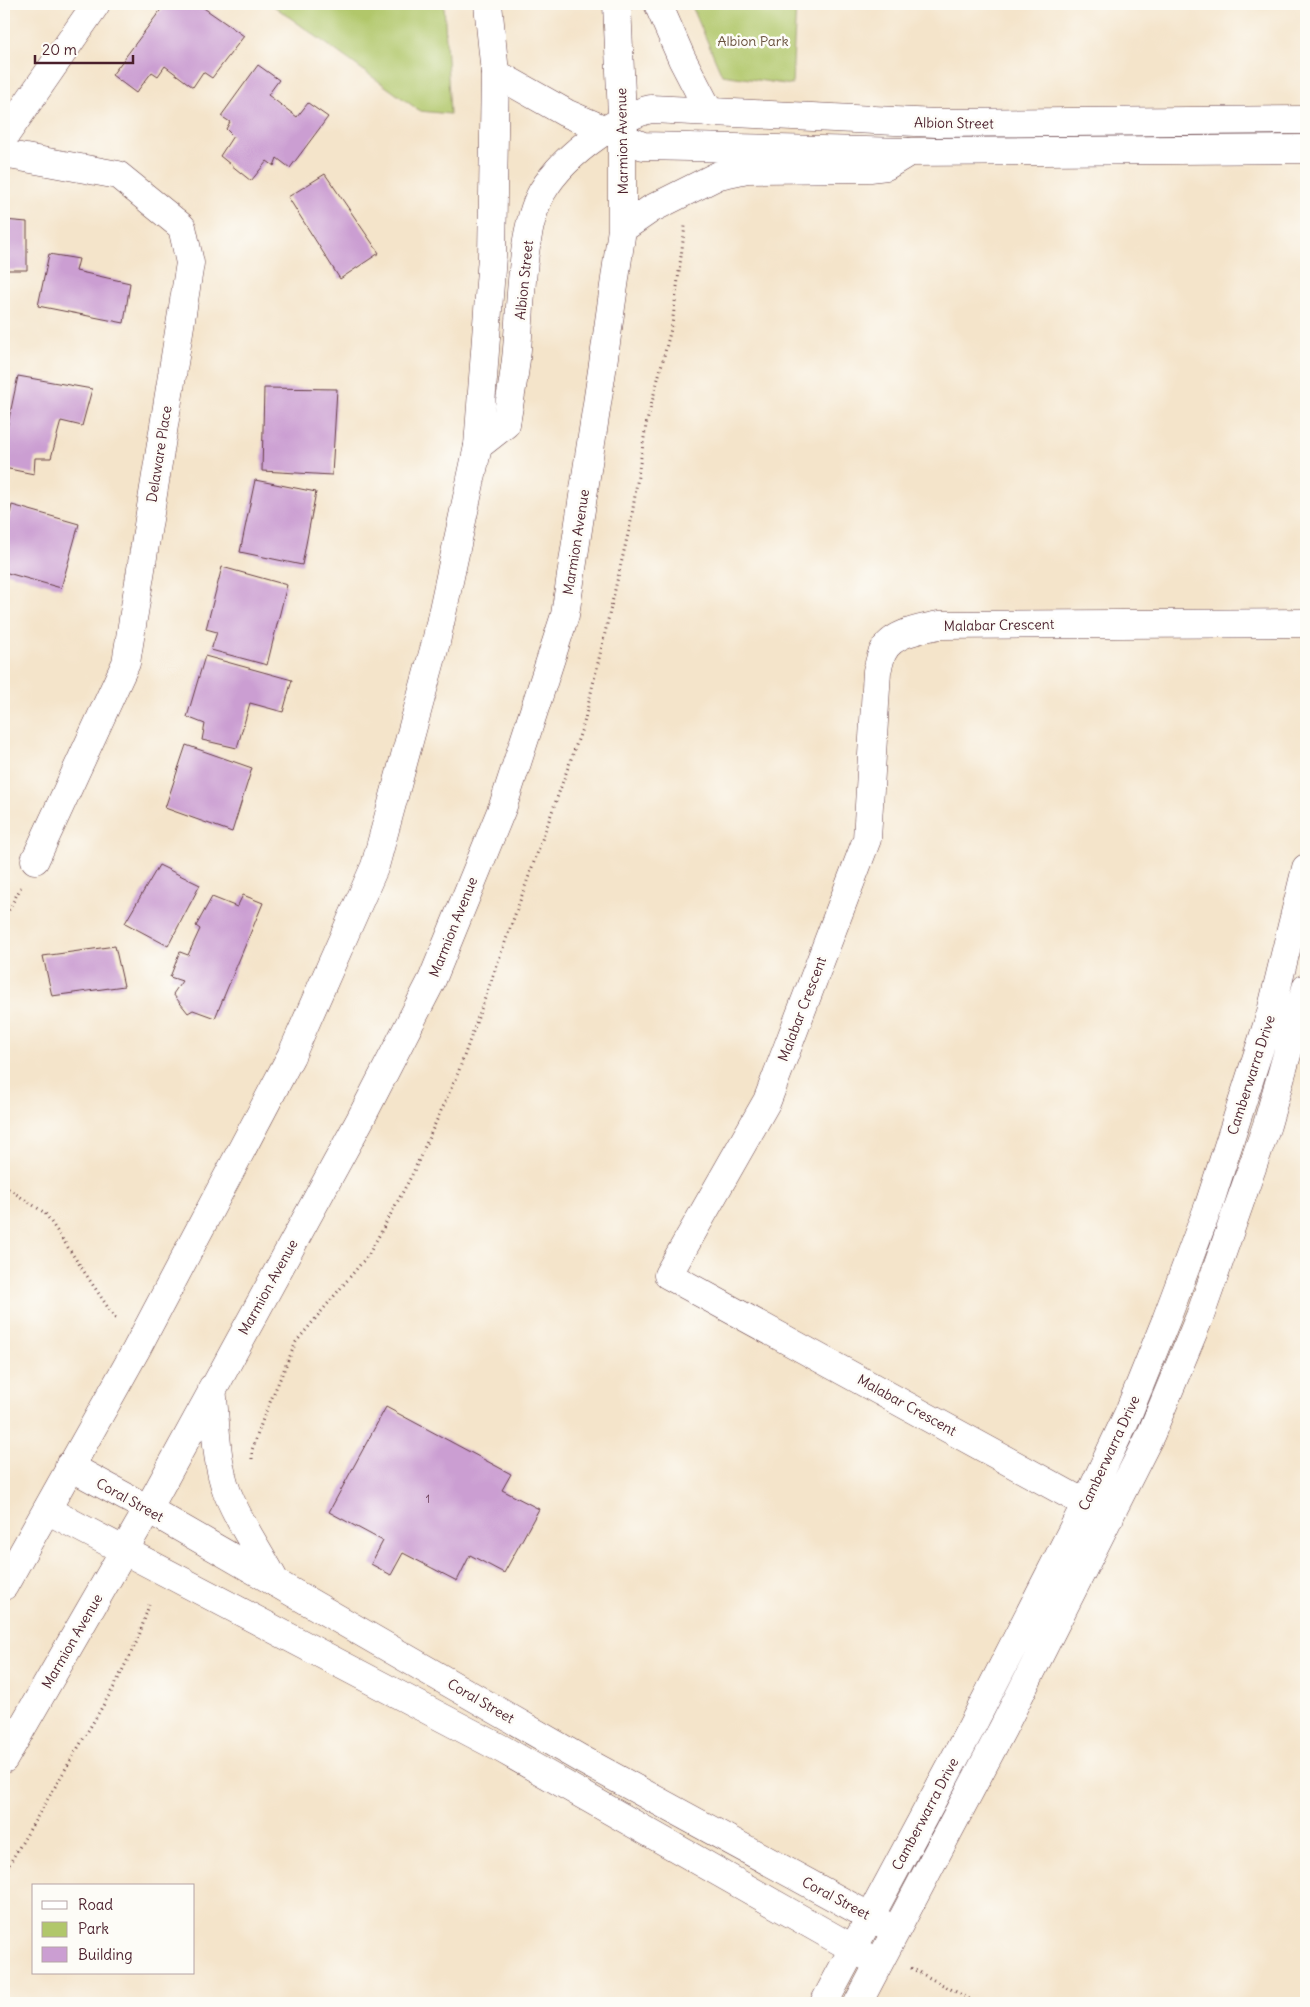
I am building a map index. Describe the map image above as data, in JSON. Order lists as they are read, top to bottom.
{
  "streets": {
    "main road": [
      "Albion Street",
      "Marmion Avenue",
      "Delaware Place",
      "Malabar Crescent",
      "Camberwarra Drive",
      "Coral Street"
    ]
  },
  "crossings": [
    ["Albion Street", "Marmion Avenue"],
    ["Marmion Avenue", "Coral Street"],
    ["Malabar Crescent", "Camberwarra Drive"],
    ["Camberwarra Drive", "Coral Street"]
  ],
  "parks": ["Albion Park"],
  "house_numbers": ["1"],
  "legend": ["Road", "Park", "Building"],
  "scale_bar": "20 m"
}
